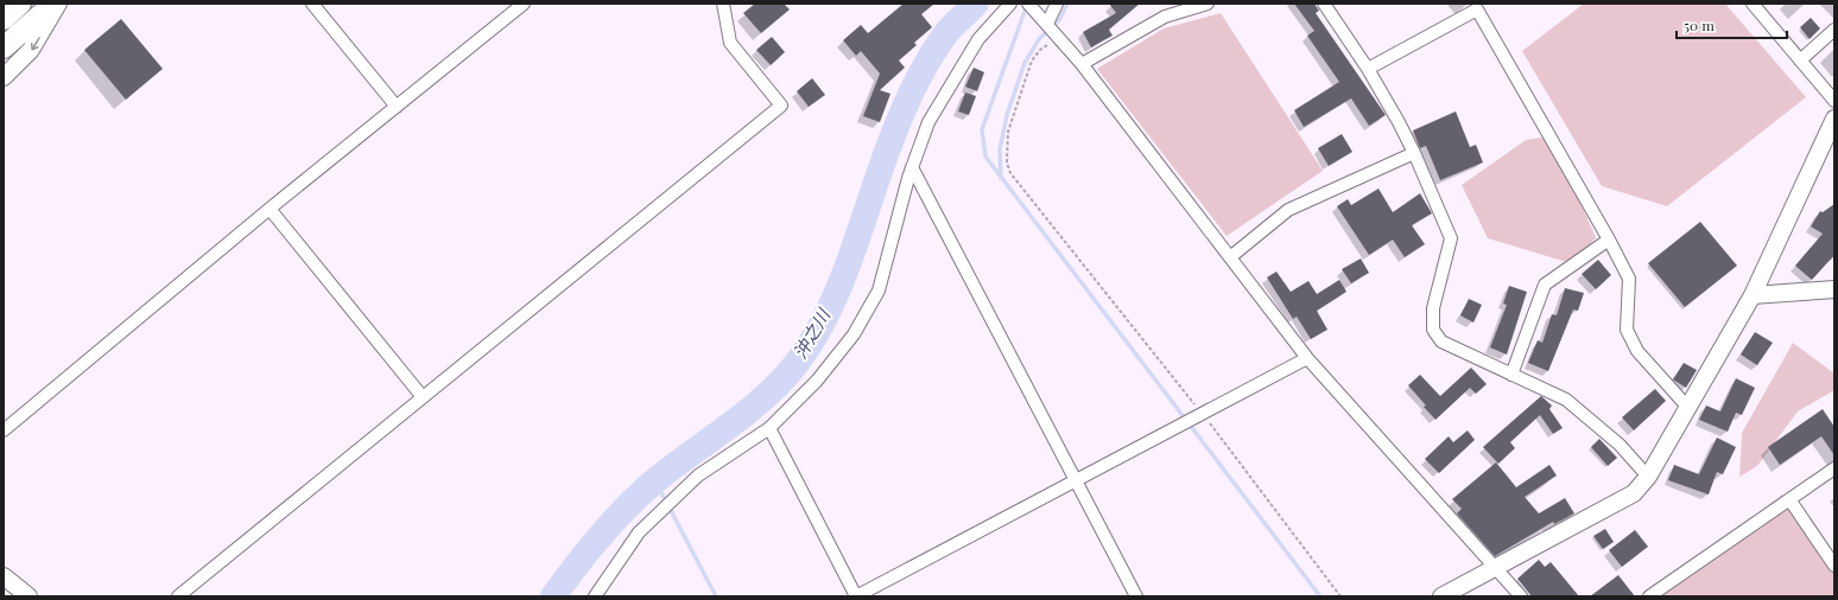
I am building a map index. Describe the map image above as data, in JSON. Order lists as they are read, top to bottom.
{
  "water": ["沖之川"],
  "scale_bar": "50 m"
}
